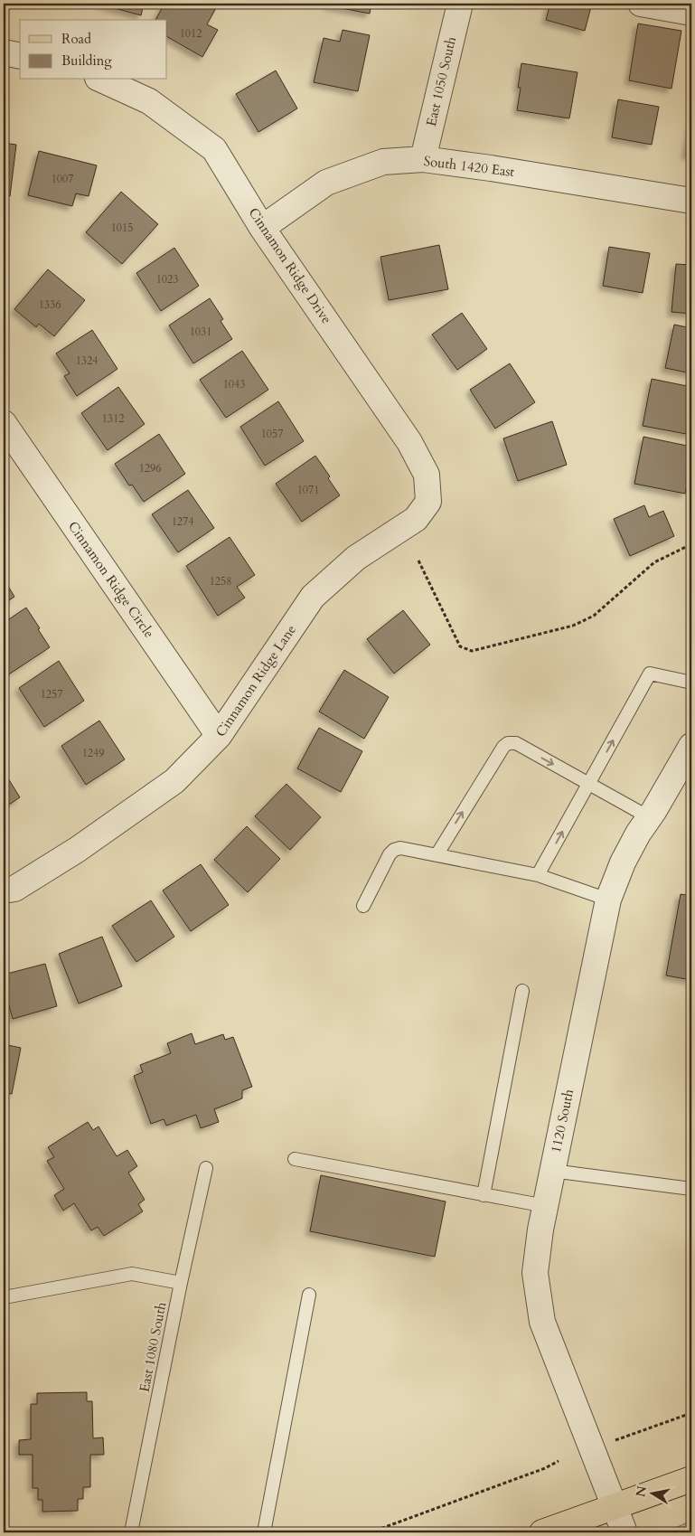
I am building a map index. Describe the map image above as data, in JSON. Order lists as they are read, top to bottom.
{
  "streets": {
    "street": [
      "East 1050 South",
      "South 1420 East",
      "Cinnamon Ridge Drive",
      "Cinnamon Ridge Circle",
      "Cinnamon Ridge Lane",
      "1120 South"
    ],
    "lane": ["East 1080 South"]
  },
  "crossings": [
    ["East 1050 South", "South 1420 East"],
    ["South 1420 East", "Cinnamon Ridge Drive"],
    ["Cinnamon Ridge Drive", "Cinnamon Ridge Lane"],
    ["Cinnamon Ridge Circle", "Cinnamon Ridge Lane"]
  ],
  "house_numbers": [
    "1012",
    "1007",
    "1015",
    "1023",
    "1336",
    "1031",
    "1324",
    "1043",
    "1312",
    "1057",
    "1296",
    "1071",
    "1274",
    "1258",
    "1257",
    "1249"
  ],
  "legend": ["Road", "Building"],
  "north": "left"
}
